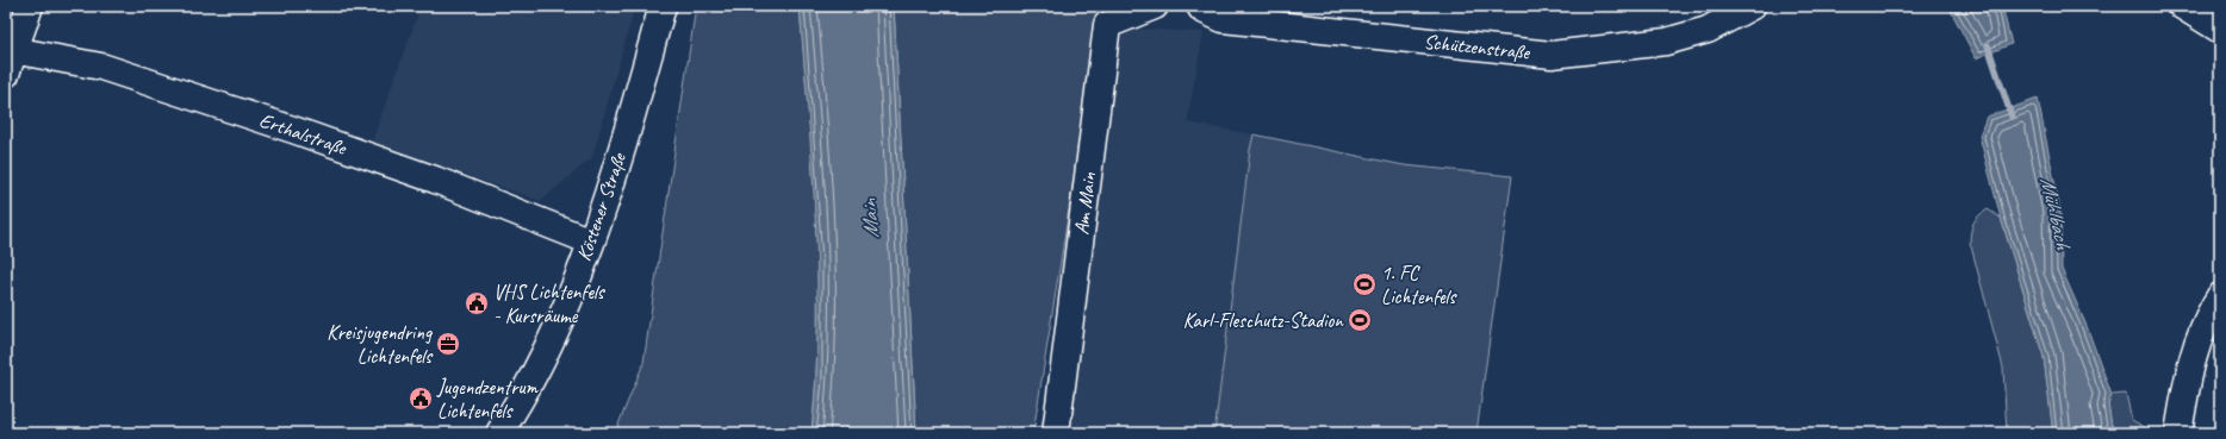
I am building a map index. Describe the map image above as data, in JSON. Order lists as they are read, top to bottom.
{
  "streets": {
    "street": [
      "Schützenstraße",
      "Erthalstraße",
      "Am Main",
      "Köstener Straße"
    ]
  },
  "crossings": [
    ["Erthalstraße", "Köstener Straße"]
  ],
  "water": ["Mühlbach", "Main"],
  "places": {
    "sports": ["1. FC Lichtenfels", "Karl-Fleschutz-Stadion"],
    "public building": ["VHS Lichtenfels - Kursräume", "Jugendzentrum Lichtenfels"],
    "office": ["Kreisjugendring Lichtenfels"]
  }
}
